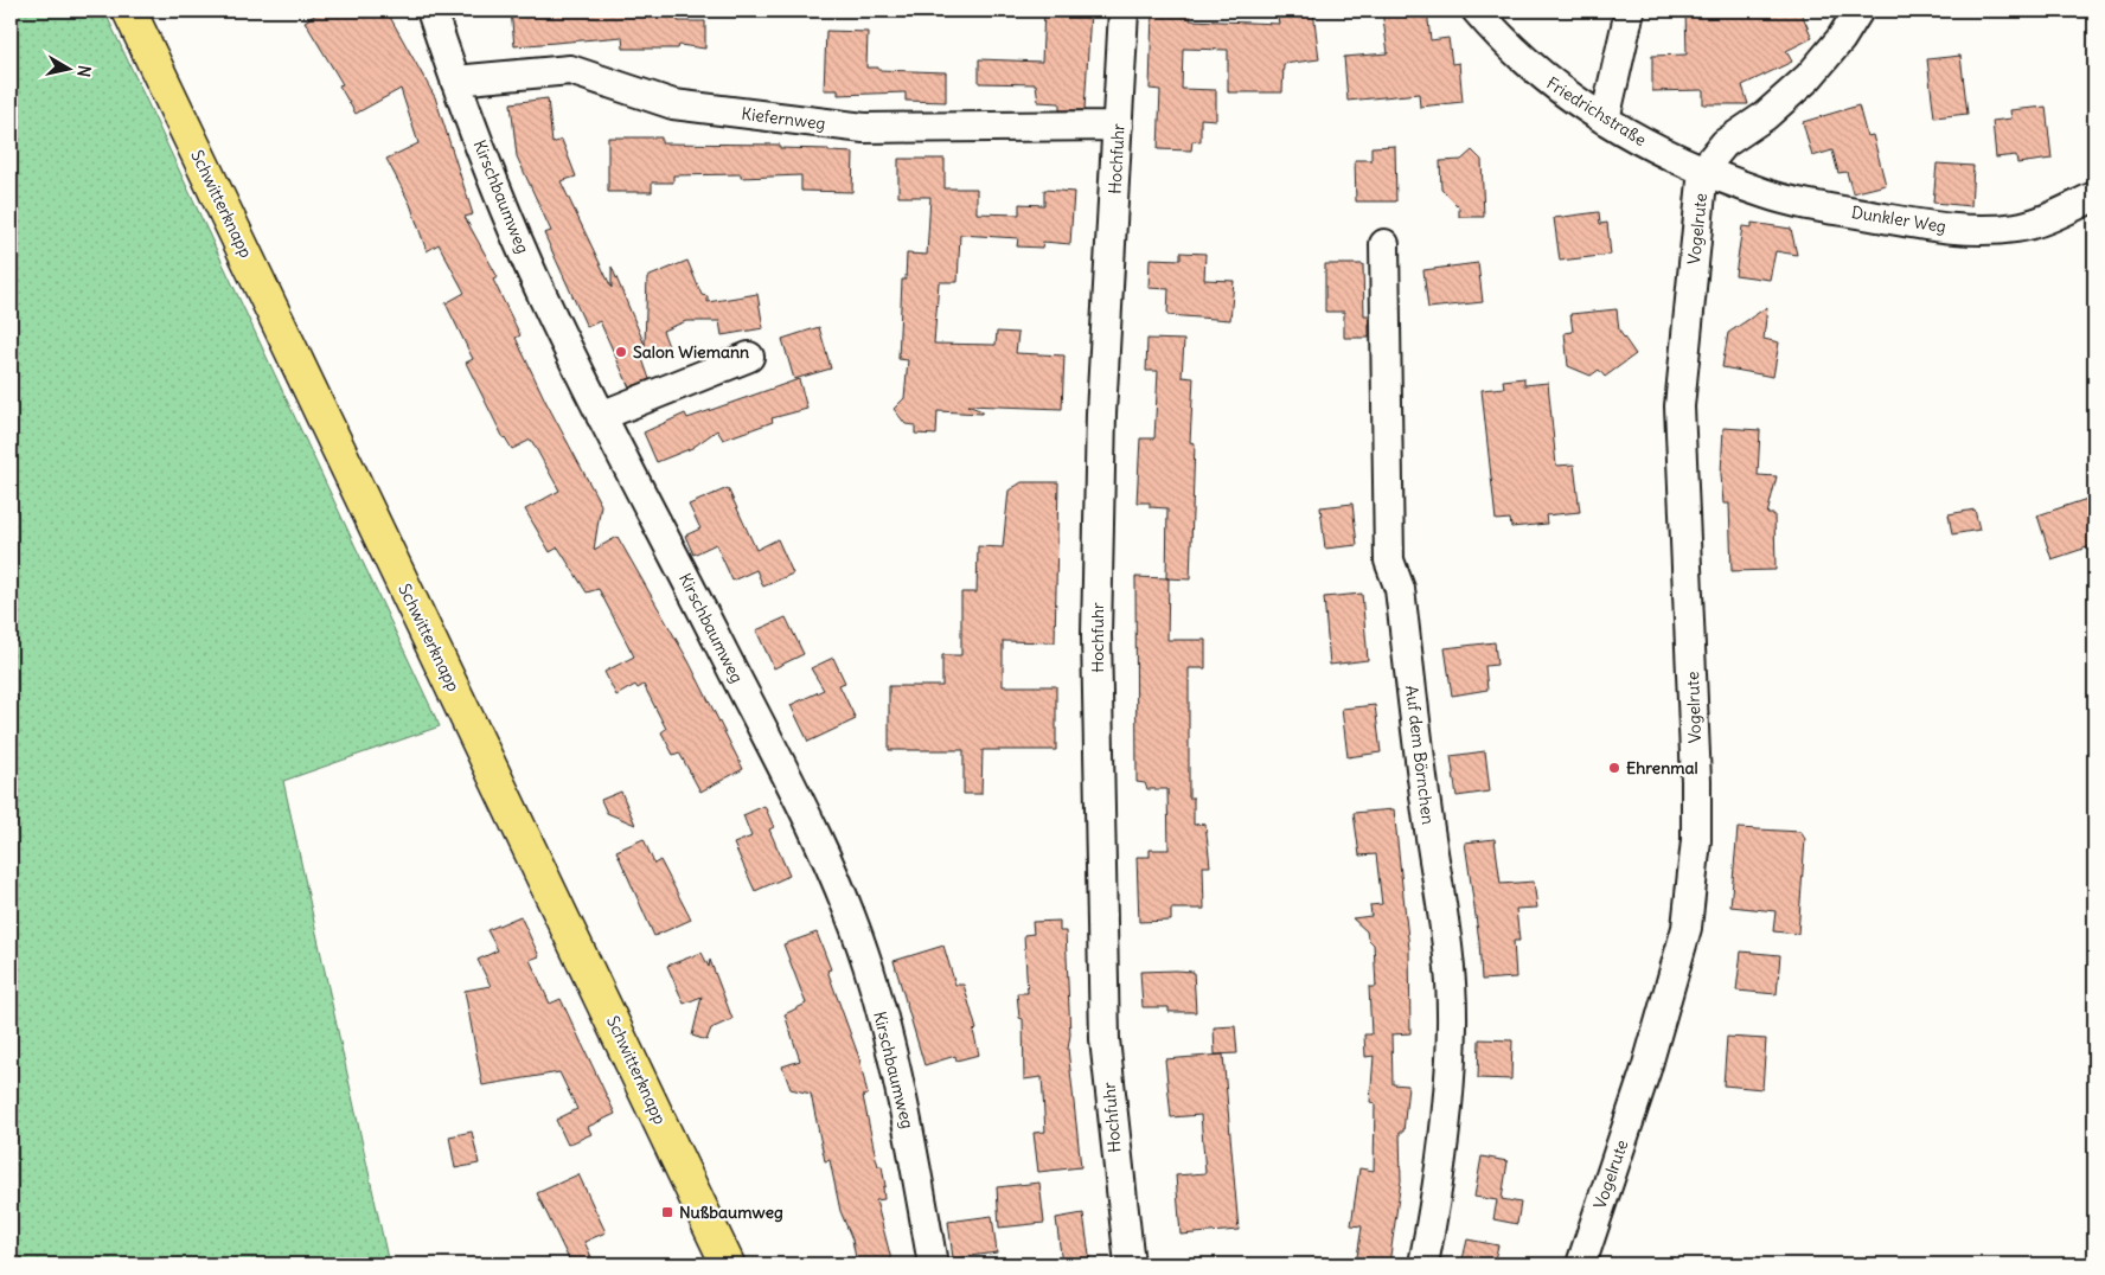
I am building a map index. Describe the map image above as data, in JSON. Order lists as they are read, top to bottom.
{
  "streets": {
    "main road": ["Schwitterknapp"],
    "street": [
      "Friedrichstraße",
      "Kiefernweg",
      "Hochfuhr",
      "Kirschbaumweg",
      "Dunkler Weg",
      "Vogelrute",
      "Auf dem Börnchen"
    ]
  },
  "crossings": [
    ["Friedrichstraße", "Dunkler Weg"],
    ["Friedrichstraße", "Vogelrute"],
    ["Kiefernweg", "Hochfuhr"],
    ["Kiefernweg", "Kirschbaumweg"],
    ["Dunkler Weg", "Vogelrute"]
  ],
  "places": {
    "other": ["Salon Wiemann", "Ehrenmal"],
    "transit": ["Nußbaumweg"]
  },
  "north": "right"
}
